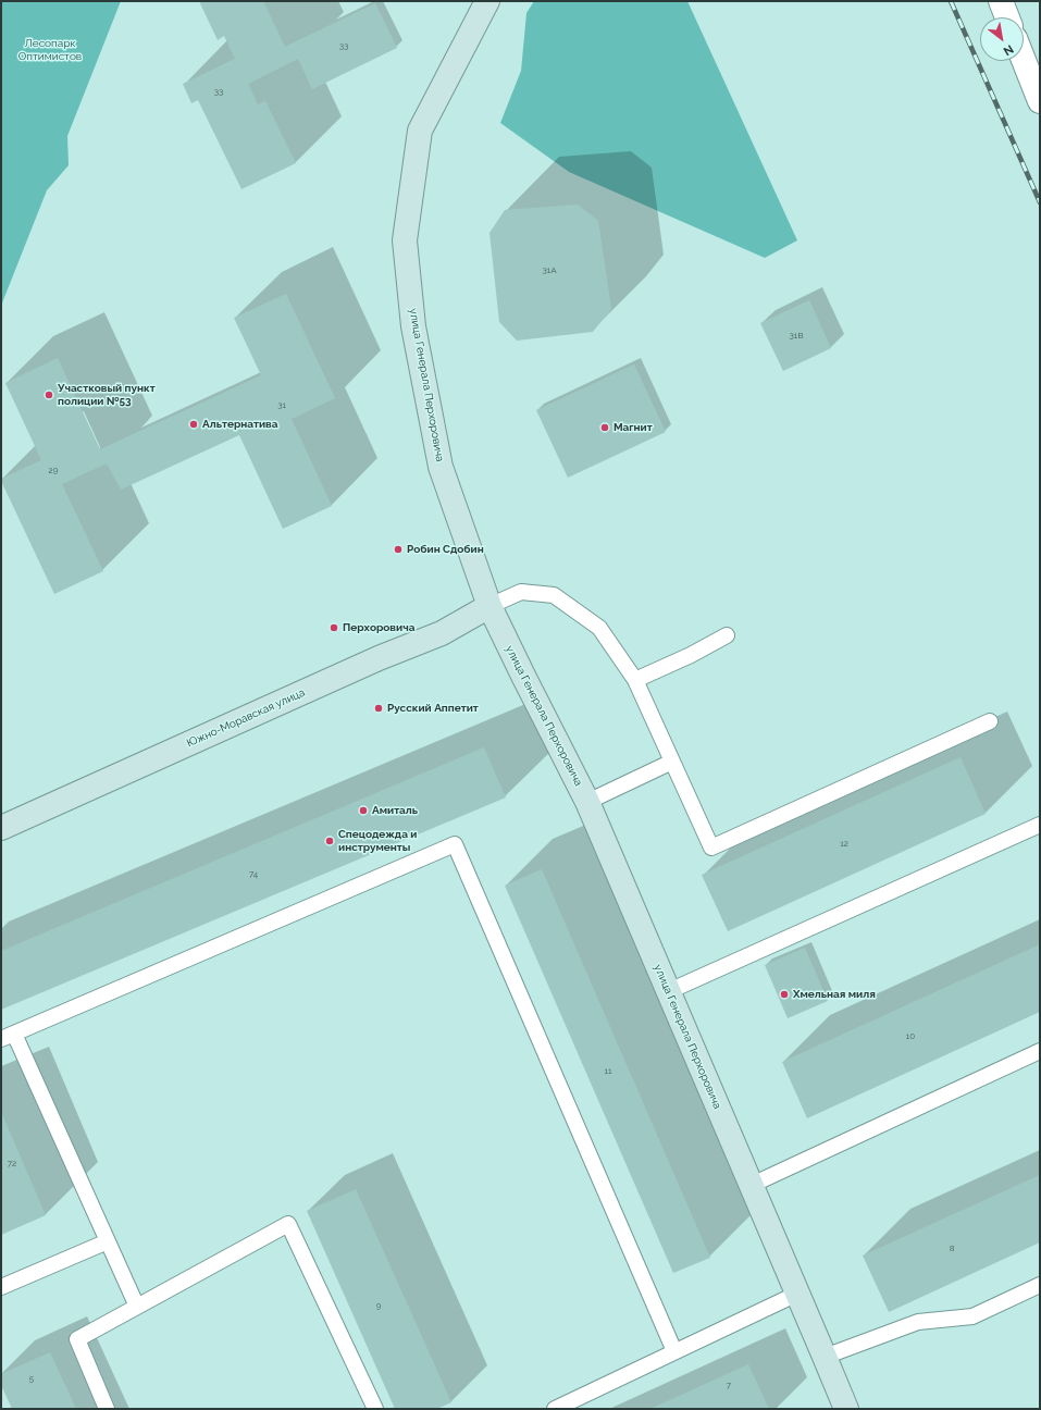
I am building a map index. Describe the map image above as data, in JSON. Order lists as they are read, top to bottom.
{
  "streets": {
    "street": ["улица Генерала Перхоровича", "Южно-Моравская улица"]
  },
  "crossings": [
    ["улица Генерала Перхоровича", "Южно-Моравская улица"]
  ],
  "parks": ["Лесопарк Оптимистов"],
  "places": [
    "Участковый пункт полиции №53",
    "Альтернатива",
    "Магнит",
    "Робин Сдобин",
    "Перхоровича",
    "Русский Аппетит",
    "Амиталь",
    "Спецодежда и инструменты",
    "Хмельная миля"
  ],
  "house_numbers": [
    "33",
    "33",
    "31А",
    "31В",
    "31",
    "29",
    "12",
    "74",
    "10",
    "11",
    "72",
    "8",
    "9",
    "5",
    "7"
  ],
  "north": "bottom right"
}
